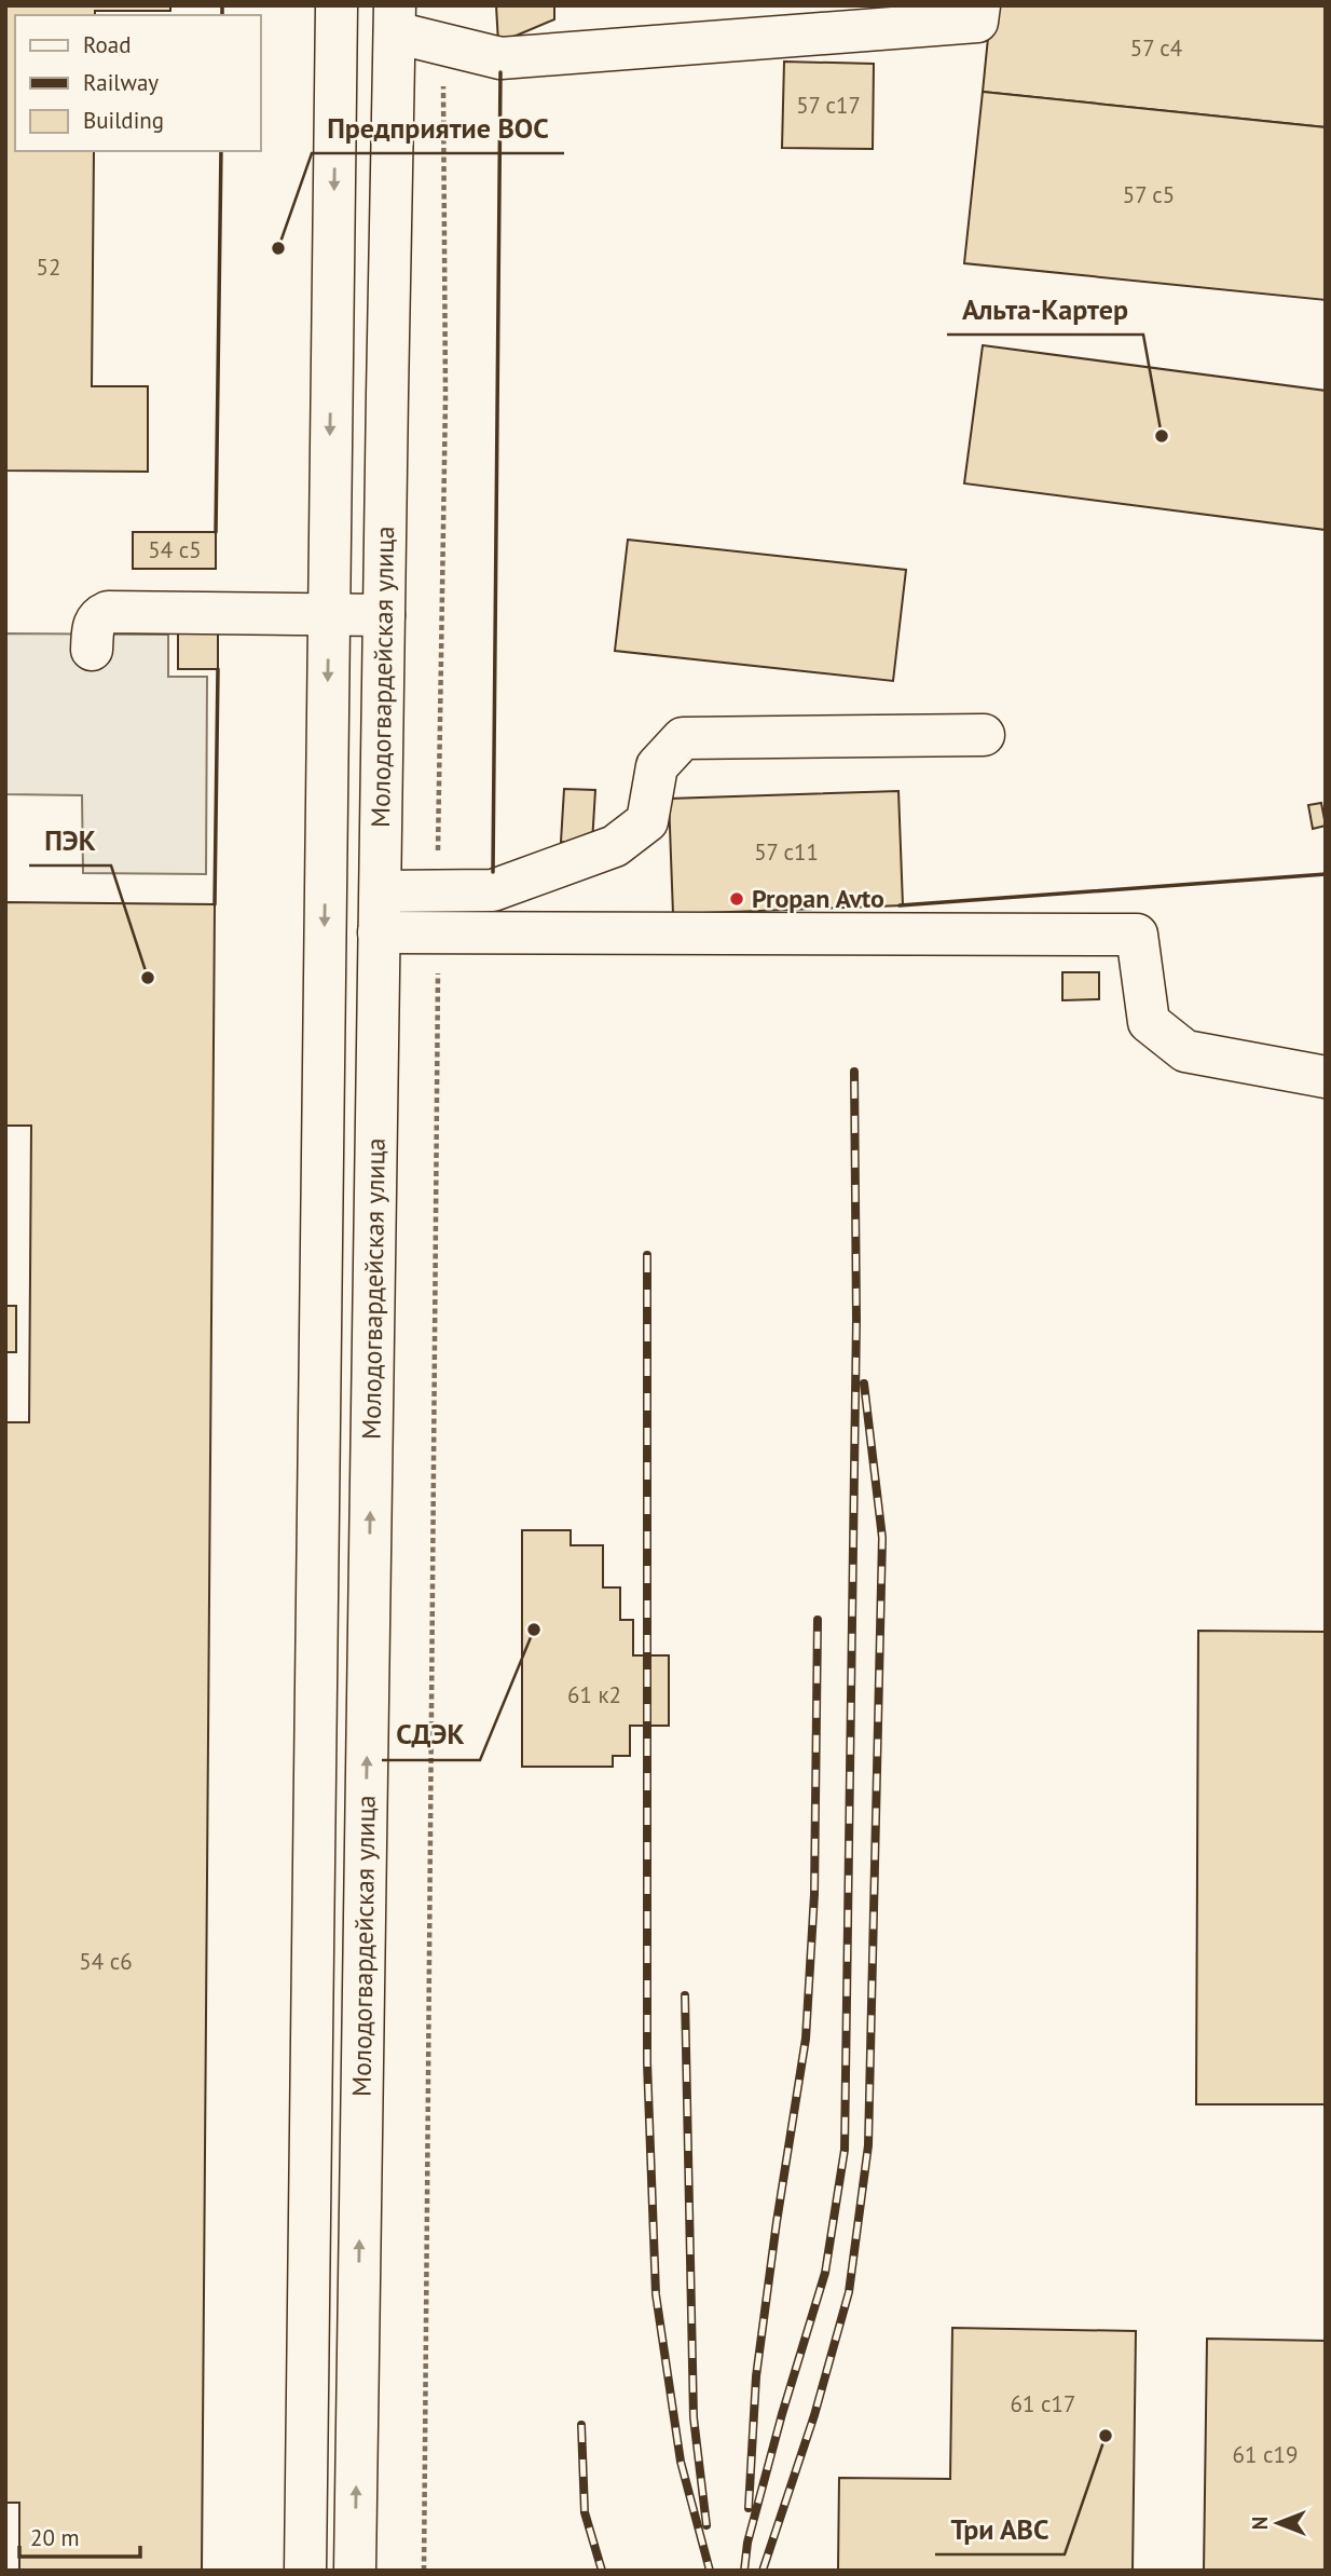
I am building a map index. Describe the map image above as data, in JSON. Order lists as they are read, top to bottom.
{
  "streets": {
    "main road": ["Молодогвардейская улица"]
  },
  "places": [
    "Предприятие ВОС",
    "Альта-Картер",
    "Propan Avto",
    "ПЭК",
    "СДЭК",
    "Три АВС"
  ],
  "house_numbers": [
    "57 с4",
    "57 с17",
    "57 с5",
    "52",
    "54 с5",
    "57 с11",
    "61 к2",
    "54 с6",
    "61 с17",
    "61 с19"
  ],
  "legend": ["Road", "Railway", "Building"],
  "scale_bar": "20 m",
  "north": "left"
}
